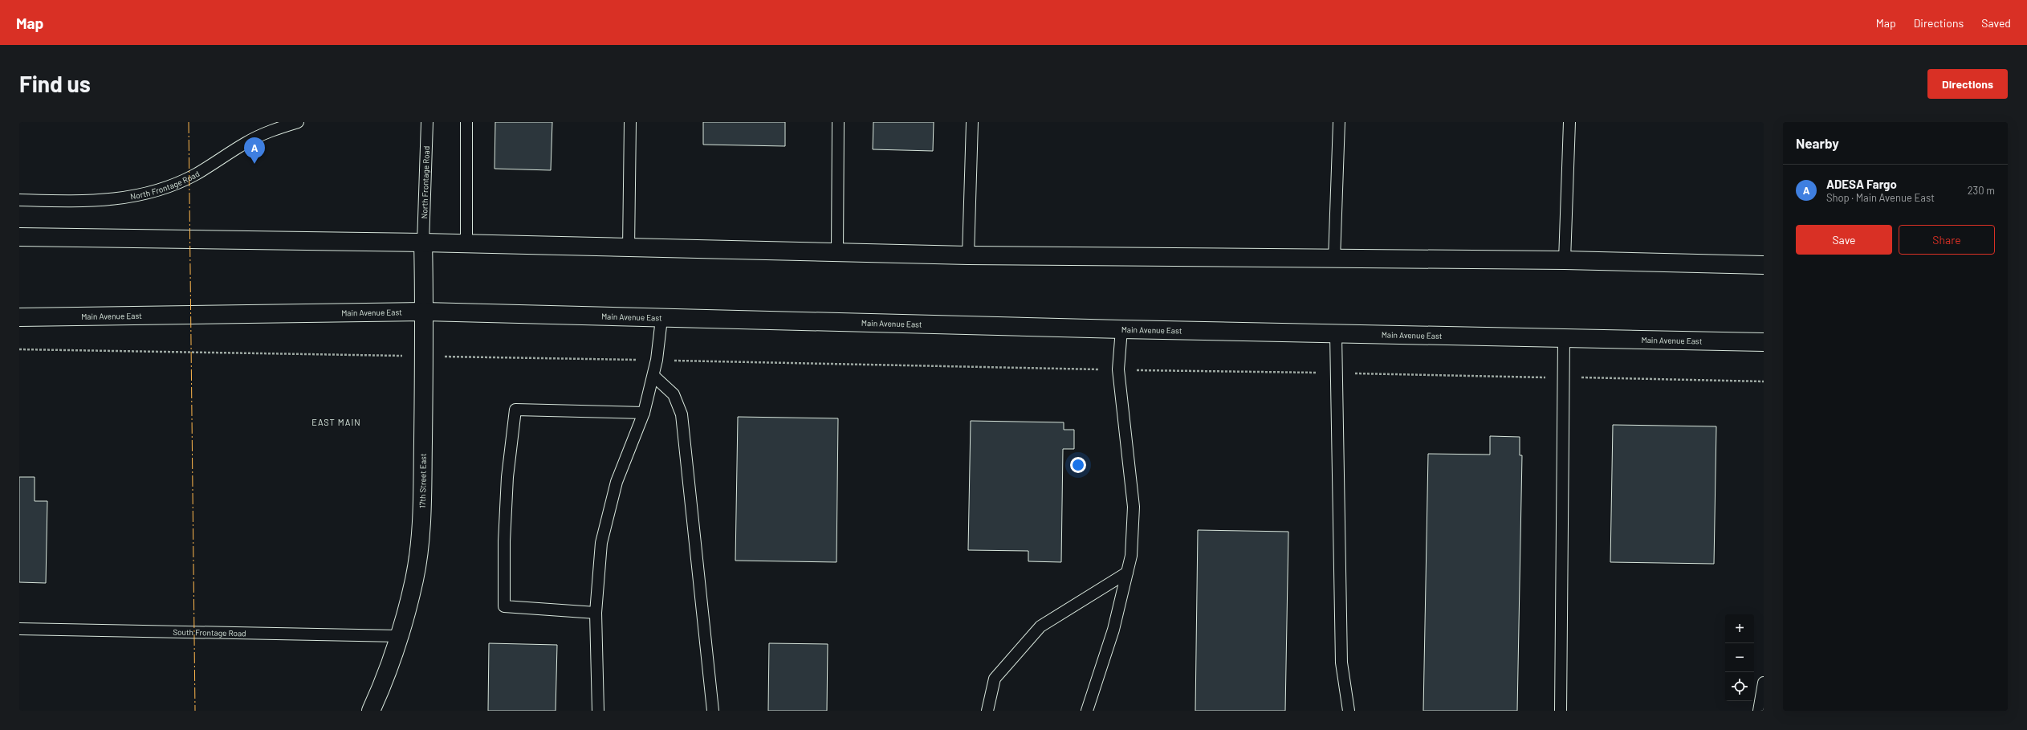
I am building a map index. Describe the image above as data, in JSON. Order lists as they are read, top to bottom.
{
  "streets": {
    "main road": ["Main Avenue East", "17th Street East"],
    "lane": ["North Frontage Road", "South Frontage Road"]
  },
  "crossings": [
    ["North Frontage Road", "17th Street East"],
    ["Main Avenue East", "17th Street East"],
    ["17th Street East", "South Frontage Road"]
  ],
  "districts": ["EAST MAIN"],
  "page": {
    "header": "Map",
    "nav": ["Map", "Directions", "Saved"],
    "buttons": [
      "Directions",
      ["Save", "Share"]
    ],
    "title": "Find us",
    "heading": "Nearby",
    "pins": "A",
    "list": [
      {
        "mark": "A",
        "name": "ADESA Fargo",
        "note": "Shop · Main Avenue East",
        "value": "230 m"
      }
    ],
    "map_buttons": ["+", "−"]
  }
}
